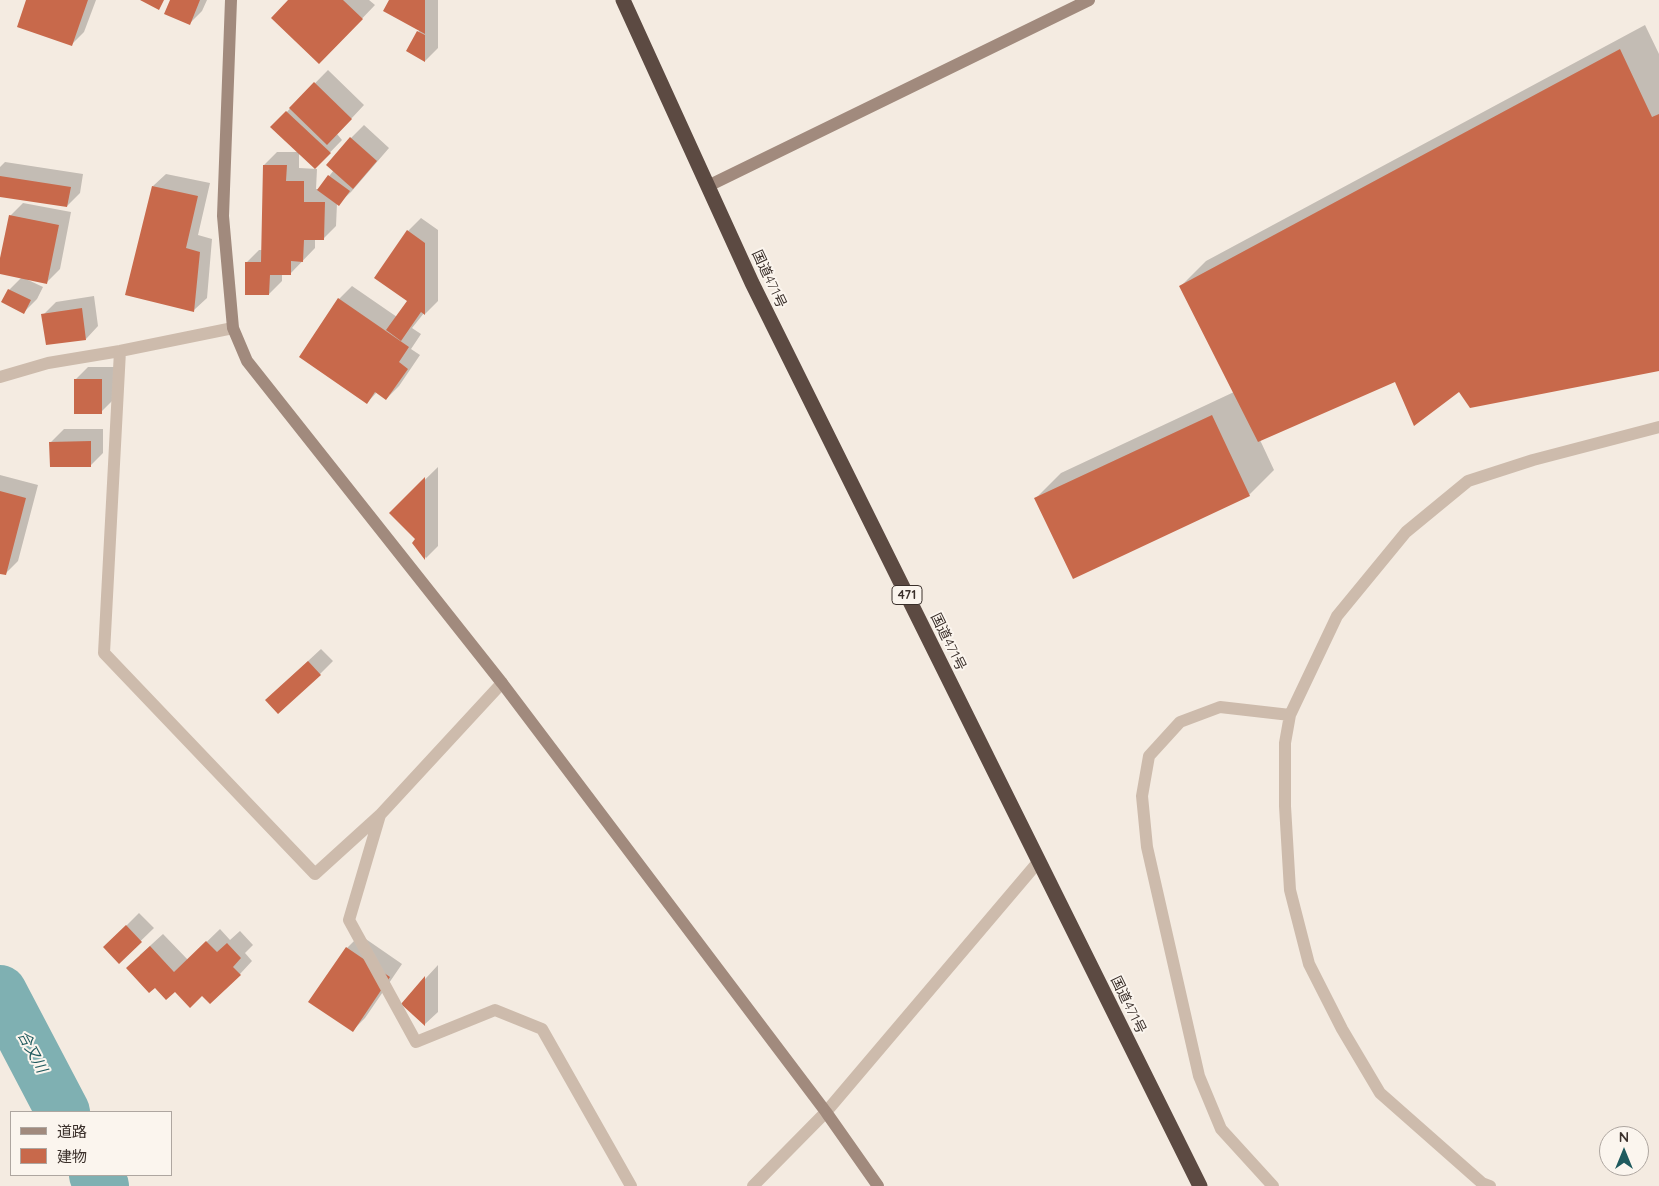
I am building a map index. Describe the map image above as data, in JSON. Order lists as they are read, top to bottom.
{
  "streets": {
    "highway": ["国道471号", "471"]
  },
  "water": ["合又川"],
  "legend": ["道路", "建物"],
  "north": "top"
}
